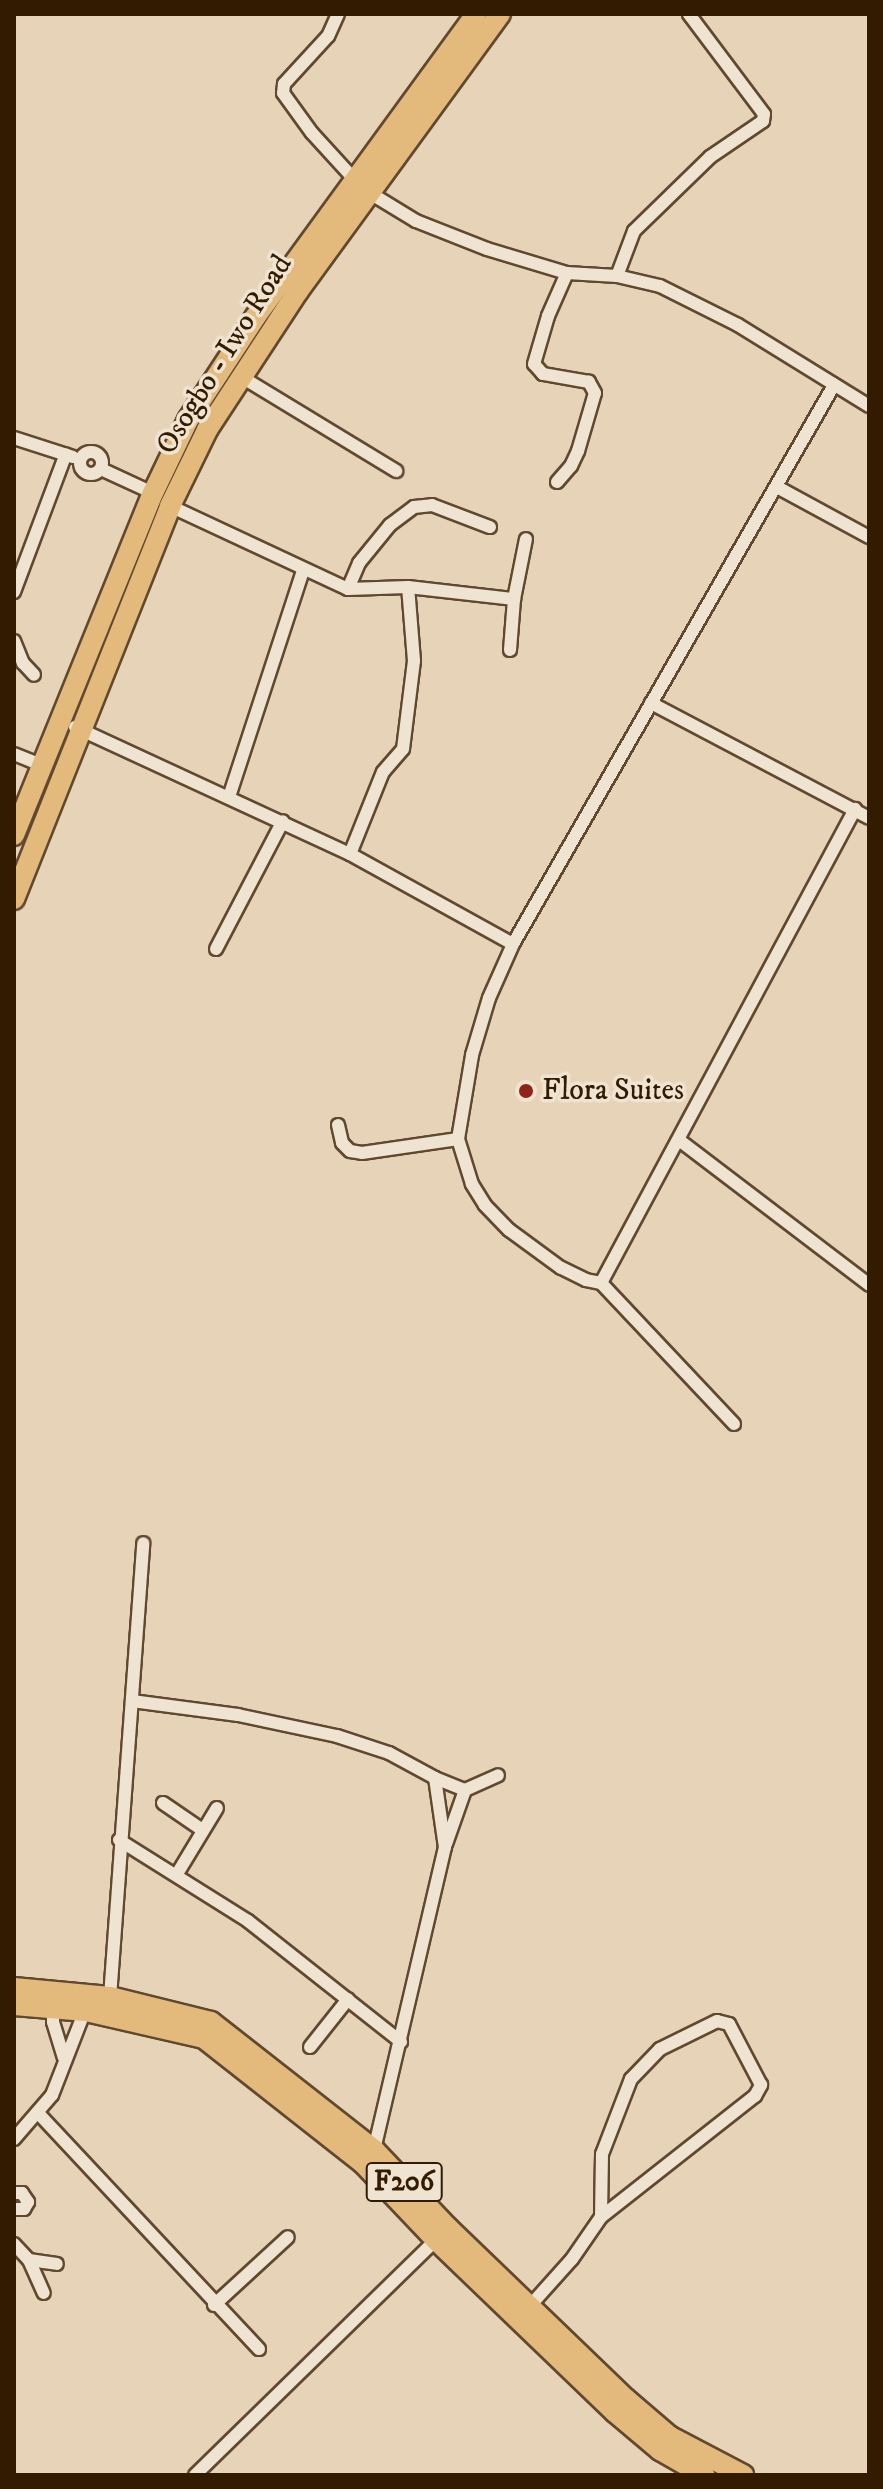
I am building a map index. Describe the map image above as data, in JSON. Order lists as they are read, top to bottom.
{
  "streets": {
    "main road": ["Osogbo - Iwo Road", "F206"]
  },
  "places": ["Flora Suites"]
}
